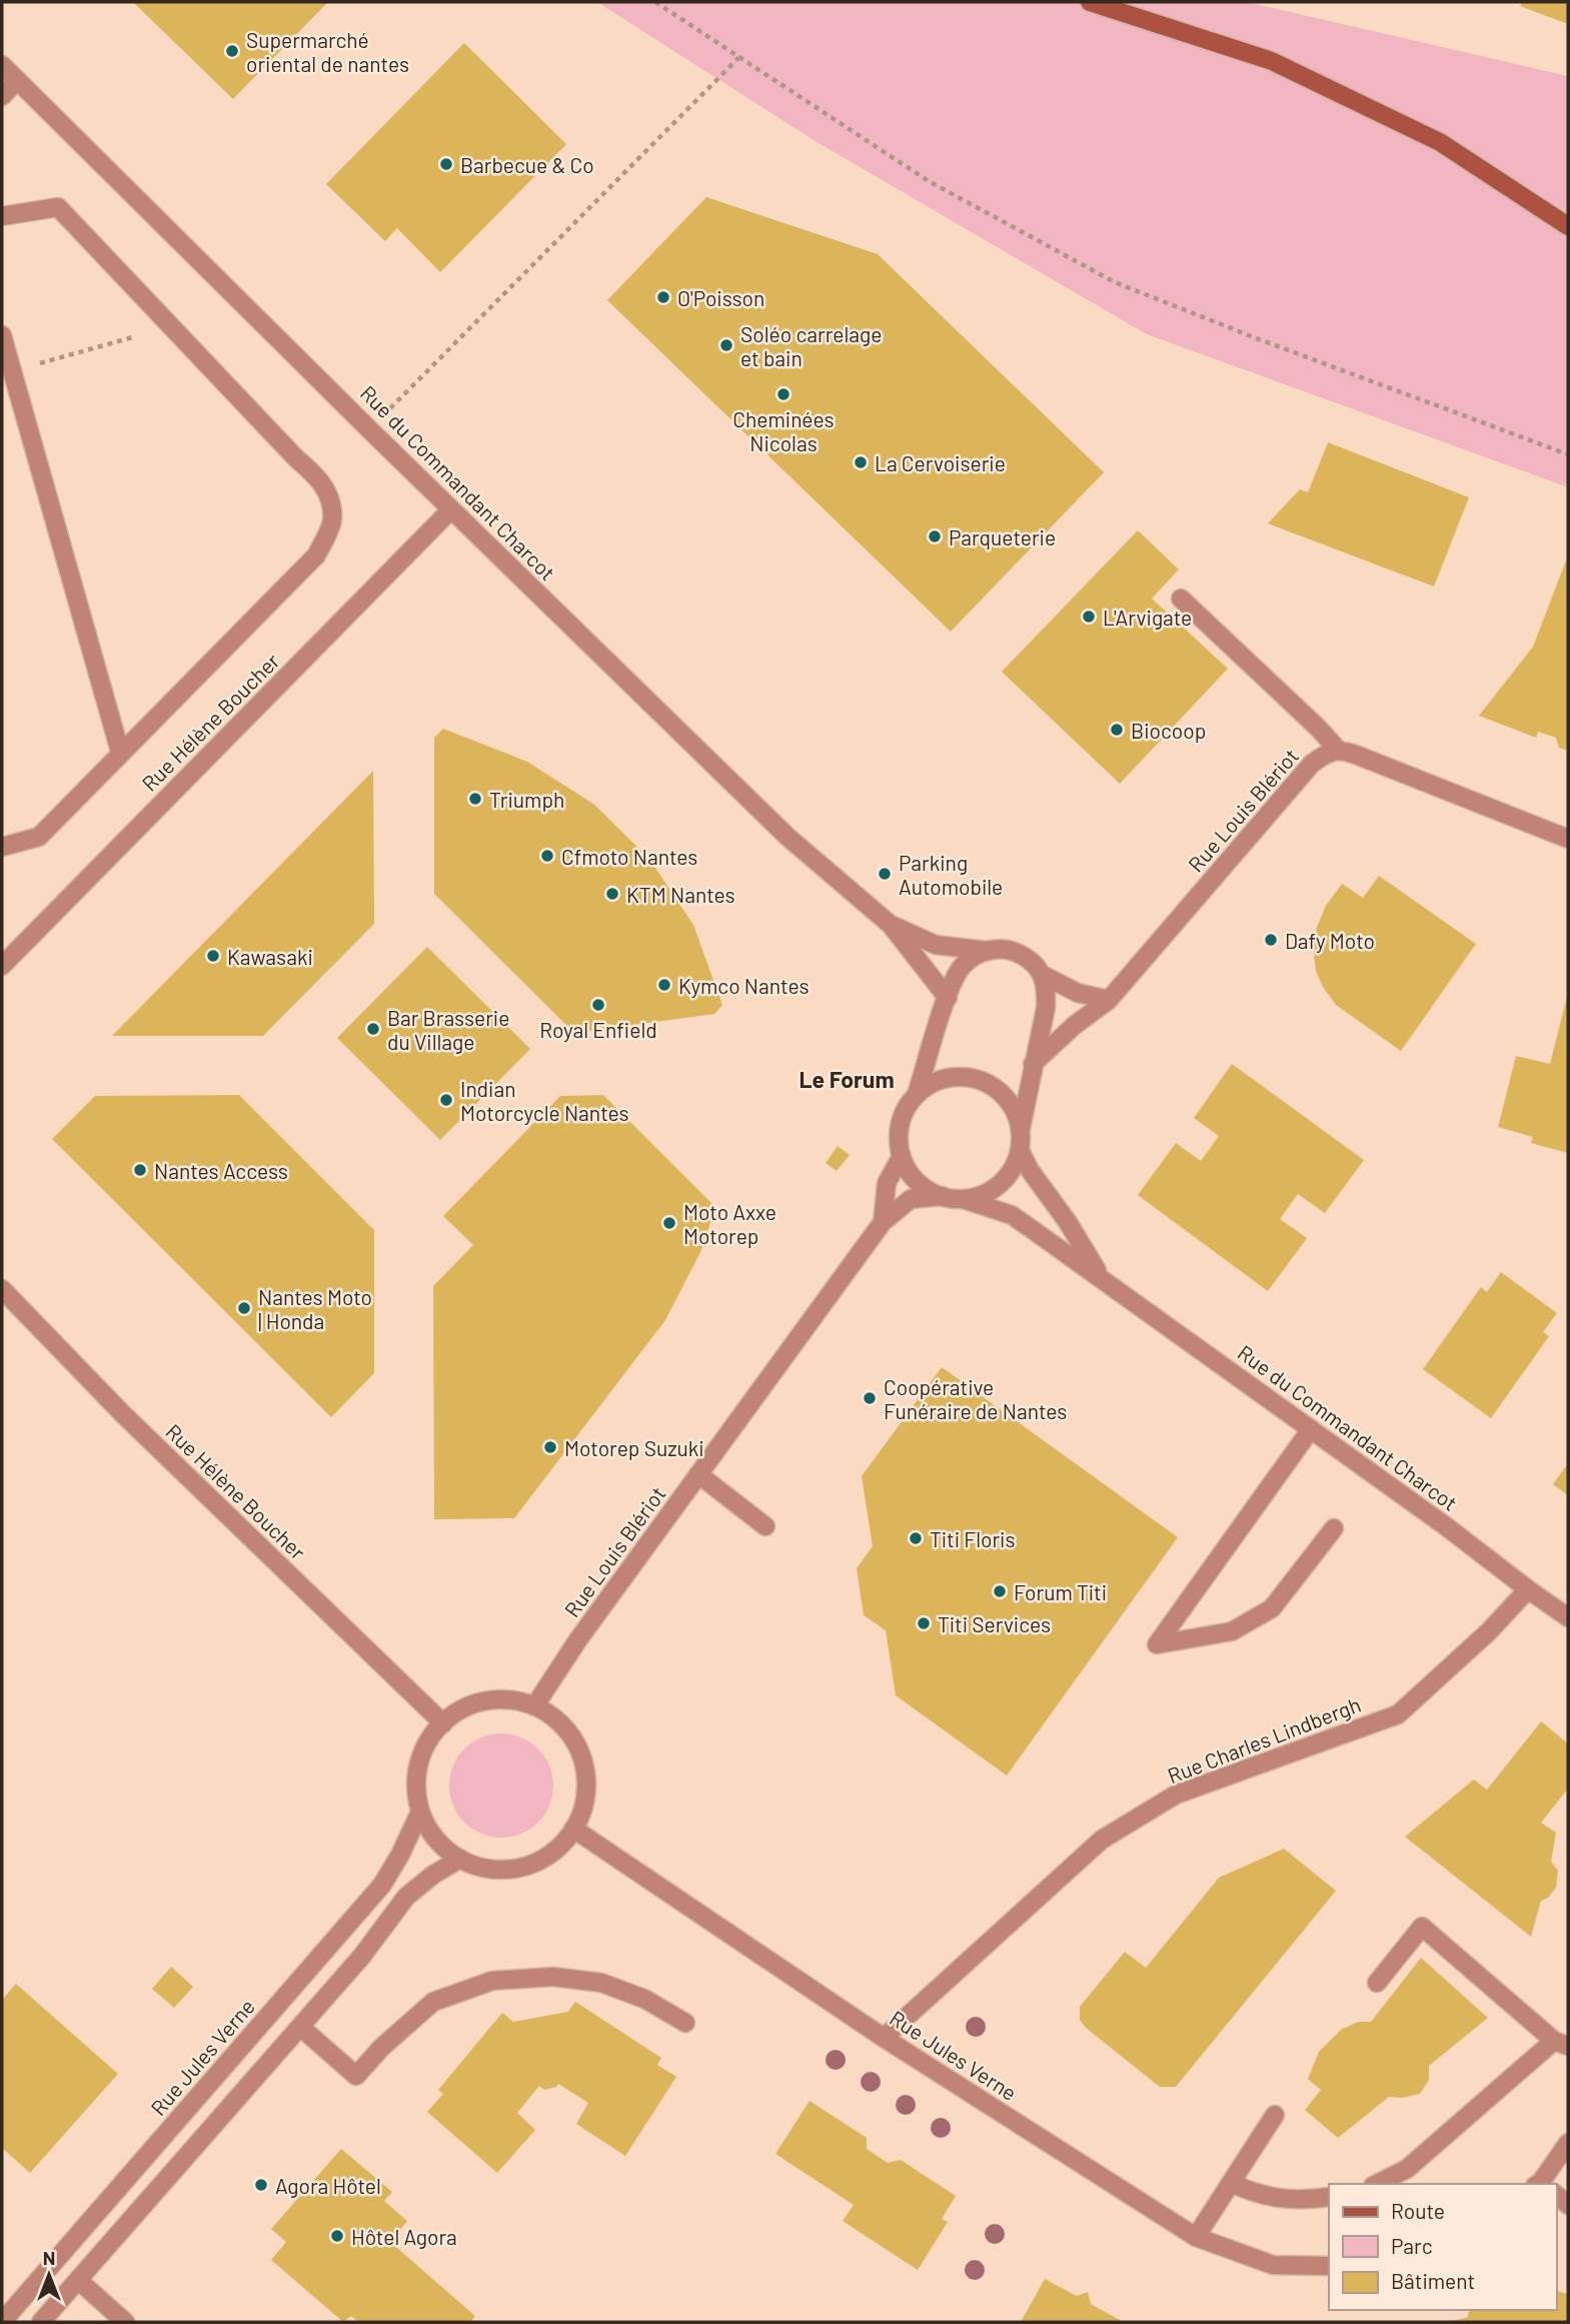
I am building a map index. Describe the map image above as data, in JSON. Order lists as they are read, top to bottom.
{
  "streets": {
    "street": [
      "Rue du Commandant Charcot",
      "Rue Hélène Boucher",
      "Rue Louis Blériot",
      "Rue Charles Lindbergh",
      "Rue Jules Verne"
    ]
  },
  "crossings": [
    ["Rue du Commandant Charcot", "Rue Hélène Boucher"],
    ["Rue du Commandant Charcot", "Rue Louis Blériot"],
    ["Rue du Commandant Charcot", "Rue Charles Lindbergh"],
    ["Rue Hélène Boucher", "Rue Louis Blériot"],
    ["Rue Hélène Boucher", "Rue Jules Verne"],
    ["Rue Louis Blériot", "Rue Jules Verne"],
    ["Rue Charles Lindbergh", "Rue Jules Verne"]
  ],
  "districts": ["Le Forum"],
  "places": [
    "Supermarché oriental de nantes",
    "Barbecue & Co",
    "O'Poisson",
    "Soléo carrelage et bain",
    "Cheminées Nicolas",
    "La Cervoiserie",
    "Parqueterie",
    "L'Arvigate",
    "Biocoop",
    "Triumph",
    "Cfmoto Nantes",
    "Parking Automobile",
    "KTM Nantes",
    "Dafy Moto",
    "Kawasaki",
    "Kymco Nantes",
    "Royal Enfield",
    "Bar Brasserie du Village",
    "Indian Motorcycle Nantes",
    "Nantes Access",
    "Moto Axxe Motorep",
    "Nantes Moto | Honda",
    "Coopérative Funéraire de Nantes",
    "Motorep Suzuki",
    "Titi Floris",
    "Forum Titi",
    "Titi Services",
    "Agora Hôtel",
    "Hôtel Agora"
  ],
  "legend": ["Route", "Parc", "Bâtiment"],
  "north": "top"
}
